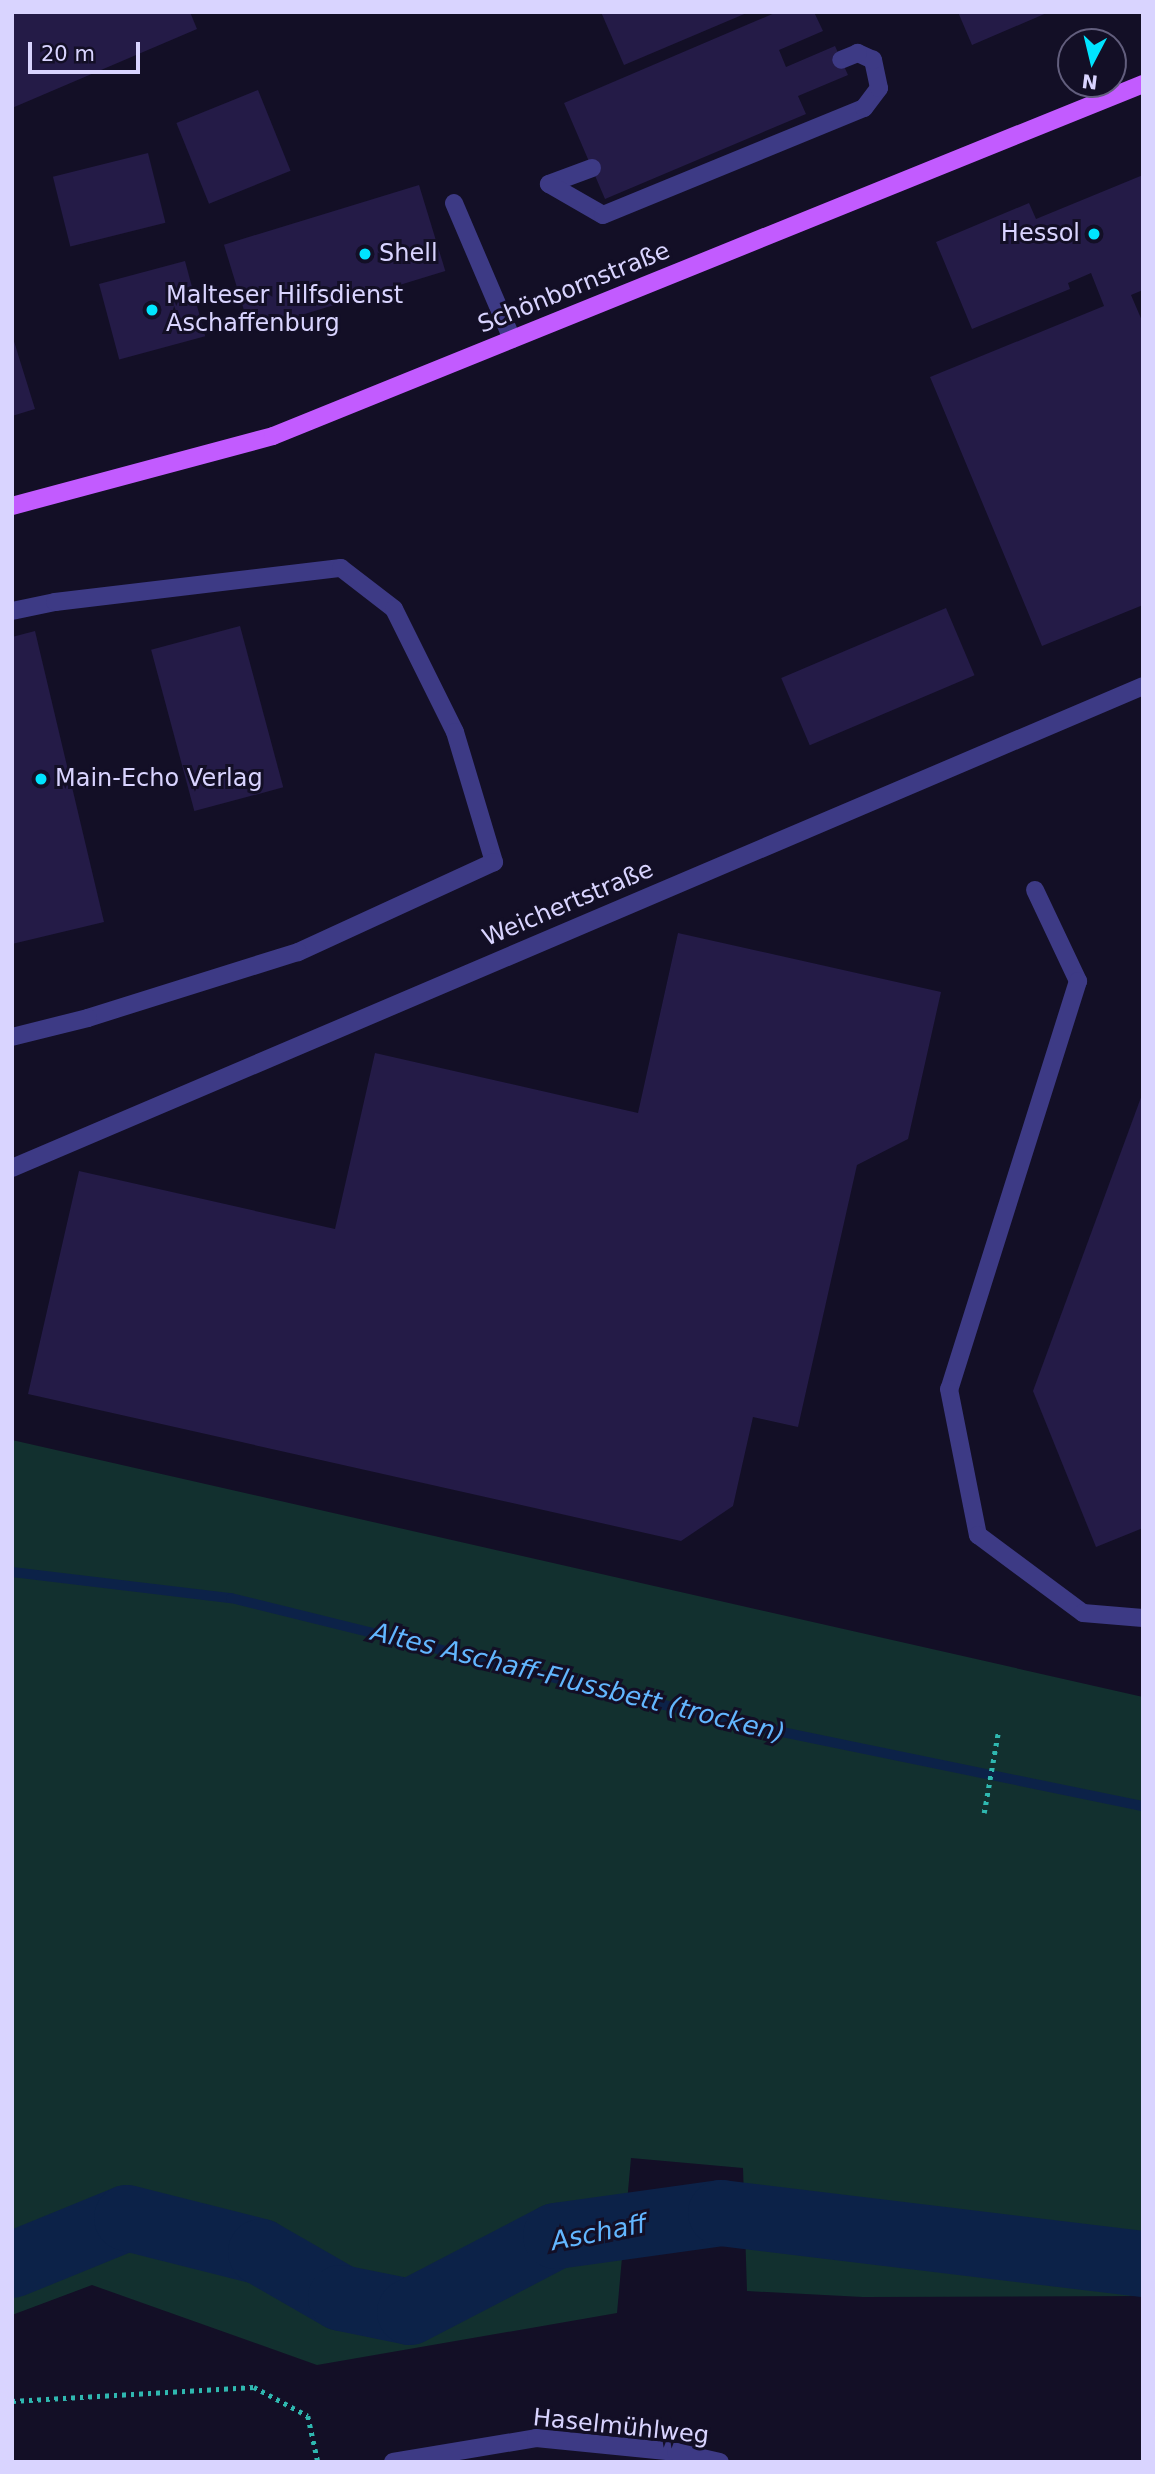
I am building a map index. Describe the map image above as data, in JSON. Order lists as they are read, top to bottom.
{
  "streets": {
    "main road": ["Schönbornstraße"],
    "street": ["Weichertstraße", "Haselmühlweg"]
  },
  "water": ["Altes Aschaff-Flussbett (trocken)", "Aschaff"],
  "places": [
    "Hessol",
    "Shell",
    "Malteser Hilfsdienst Aschaffenburg",
    "Main-Echo Verlag"
  ],
  "scale_bar": "20 m",
  "north": "bottom"
}
